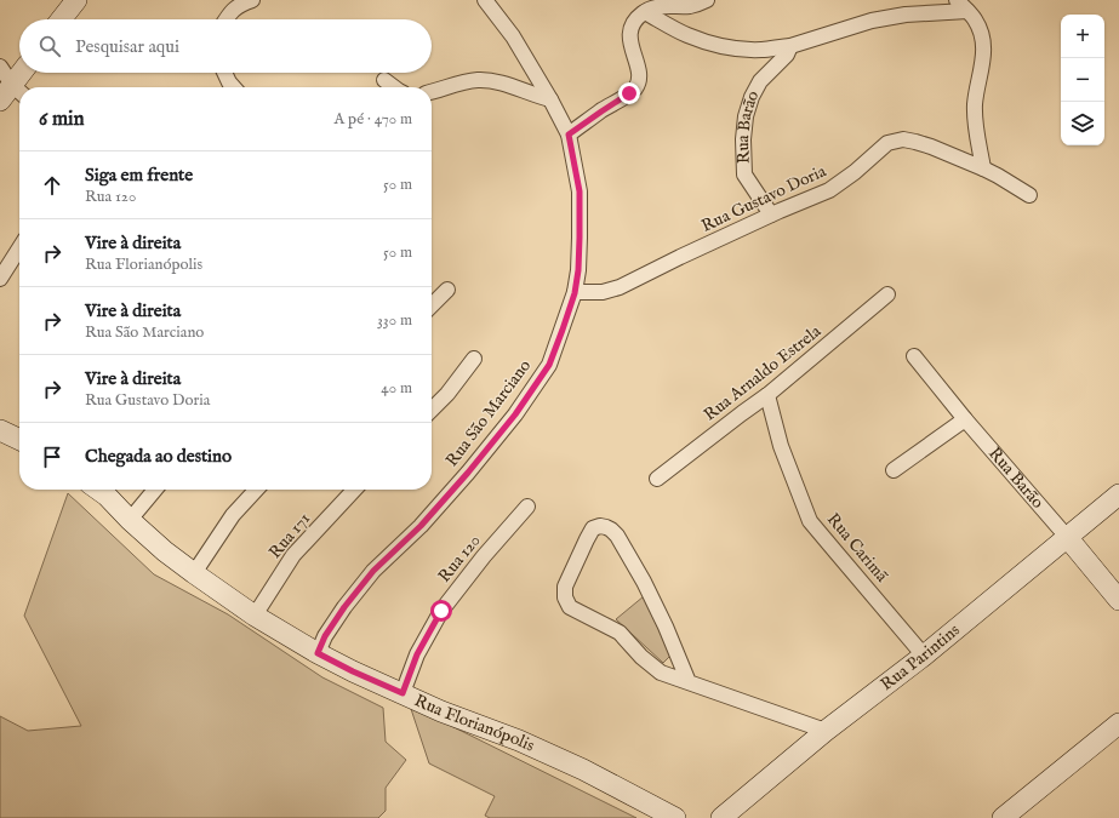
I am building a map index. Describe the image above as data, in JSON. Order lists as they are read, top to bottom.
{
  "streets": {
    "street": [
      "Rua Barão",
      "Rua Gustavo Doria",
      "Rua Arnaldo Estrela",
      "Rua São Marciano",
      "Rua 171",
      "Rua Carimã",
      "Rua 120",
      "Rua Parintins",
      "Rua Florianópolis"
    ]
  },
  "crossings": [
    ["Rua Barão", "Rua Gustavo Doria"],
    ["Rua Barão", "Rua Parintins"],
    ["Rua Gustavo Doria", "Rua São Marciano"],
    ["Rua Arnaldo Estrela", "Rua Carimã"],
    ["Rua São Marciano", "Rua Florianópolis"],
    ["Rua 171", "Rua Florianópolis"],
    ["Rua Carimã", "Rua Parintins"],
    ["Rua 120", "Rua Florianópolis"]
  ],
  "page": {
    "map_buttons": ["+", "−"],
    "search": "Pesquisar aqui",
    "heading": ["6 min", "A pé · 470 m"],
    "list": [
      ["Siga em frente", "Rua 120", "50 m"],
      ["Vire à direita", "Rua Florianópolis", "50 m"],
      ["Vire à direita", "Rua São Marciano", "330 m"],
      ["Vire à direita", "Rua Gustavo Doria", "40 m"],
      "Chegada ao destino"
    ]
  }
}
